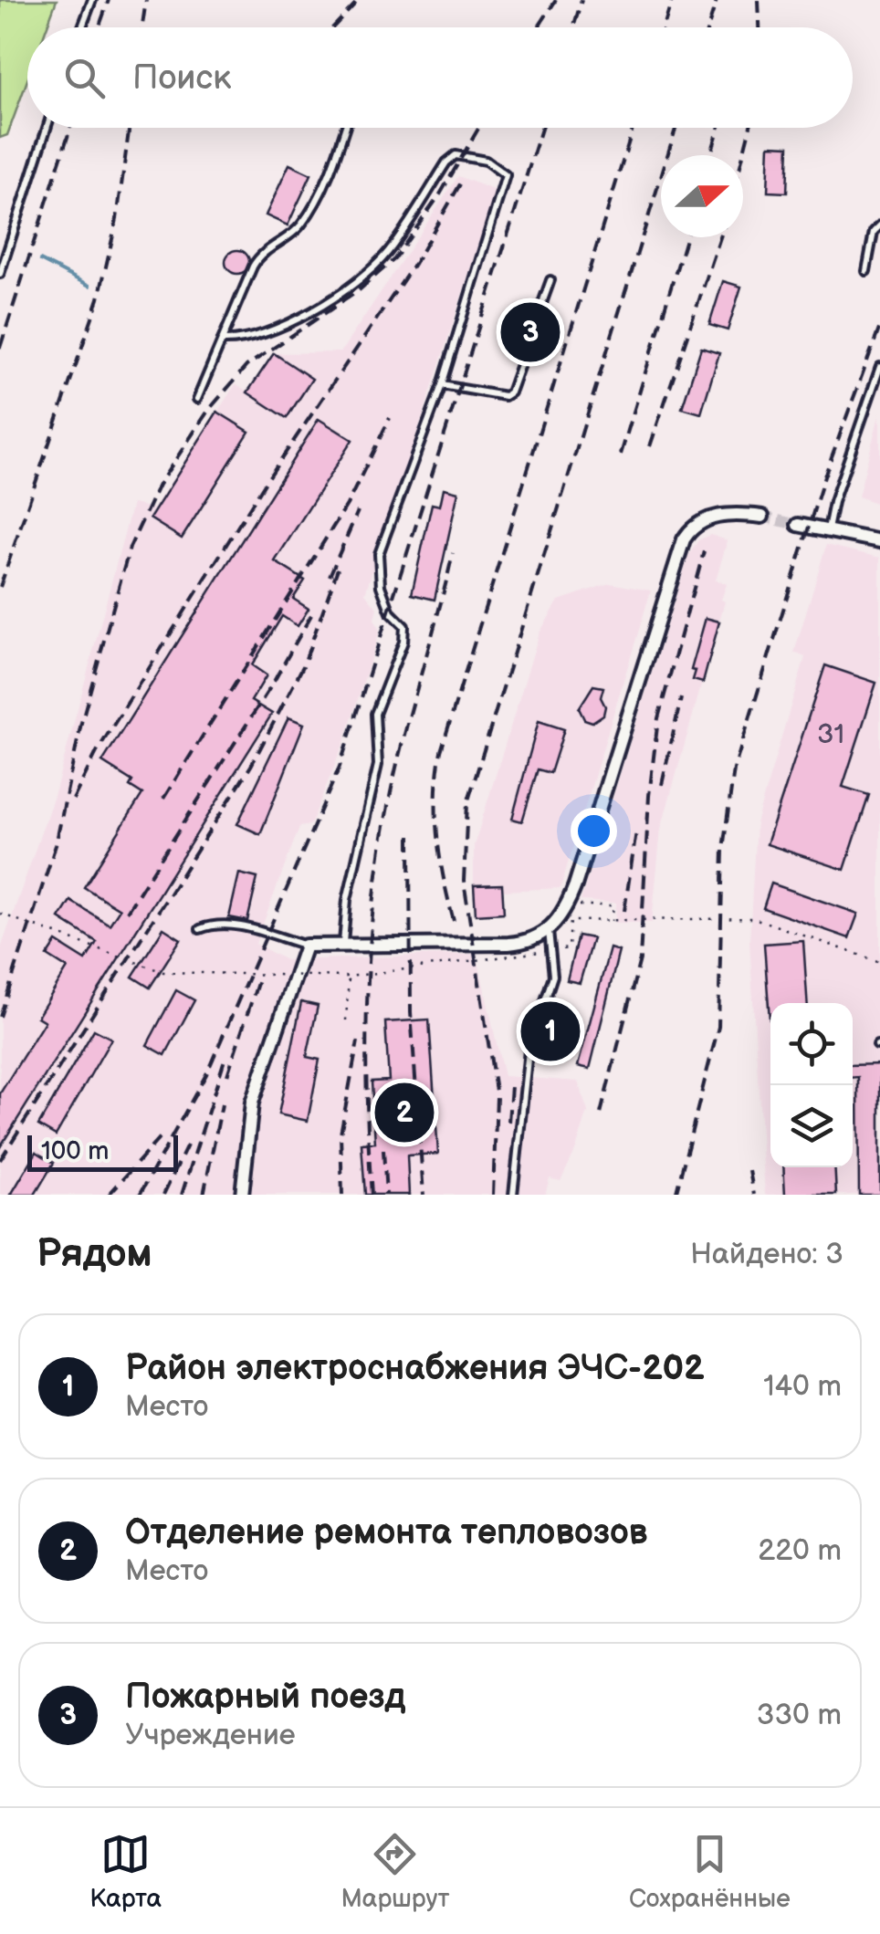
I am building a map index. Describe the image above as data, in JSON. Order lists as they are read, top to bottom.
{
  "house_numbers": ["31"],
  "scale_bar": "100 m",
  "north": "right",
  "page": {
    "search": "Поиск",
    "pins": ["3", "1", "2"],
    "scale": "100 m",
    "heading": ["Рядом", "Найдено: 3"],
    "list": [
      {
        "mark": "1",
        "name": "Район электроснабжения ЭЧС-202",
        "note": "Место",
        "value": "140 m"
      },
      {
        "mark": "2",
        "name": "Отделение ремонта тепловозов",
        "note": "Место",
        "value": "220 m"
      },
      {
        "mark": "3",
        "name": "Пожарный поезд",
        "note": "Учреждение",
        "value": "330 m"
      }
    ],
    "nav": ["Карта", "Маршрут", "Сохранённые"]
  }
}
